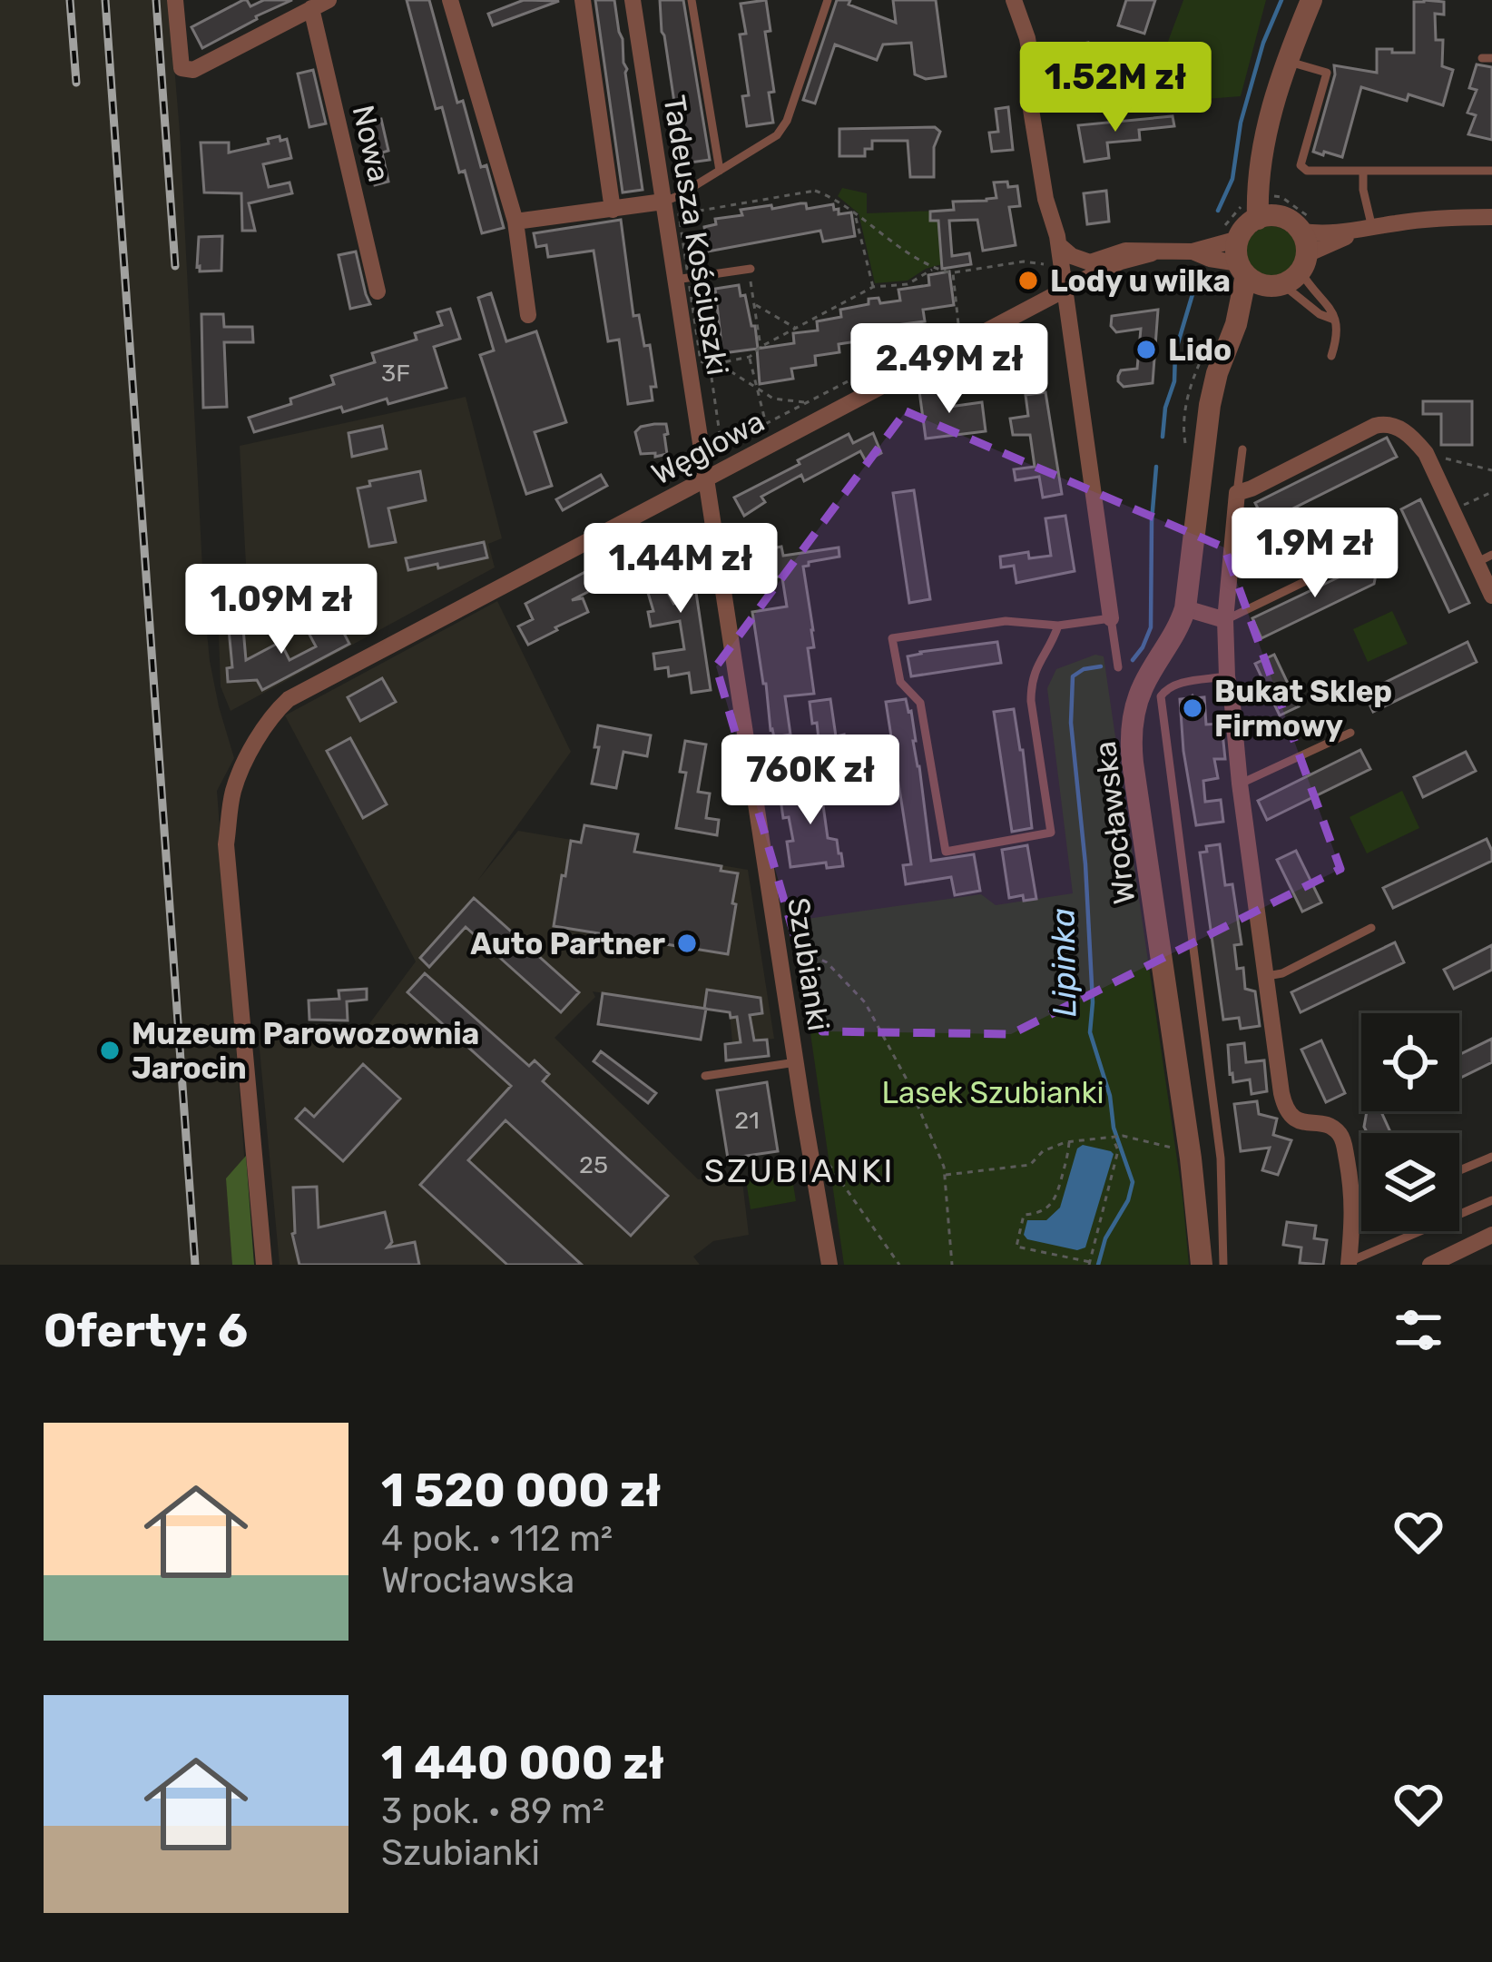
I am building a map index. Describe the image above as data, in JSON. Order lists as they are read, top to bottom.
{
  "streets": {
    "street": [
      "Nowa",
      "Tadeusza Kościuszki",
      "Węglowa",
      "Wrocławska",
      "Szubianki"
    ]
  },
  "crossings": [
    ["Tadeusza Kościuszki", "Węglowa"],
    ["Tadeusza Kościuszki", "Szubianki"],
    ["Węglowa", "Wrocławska"],
    ["Węglowa", "Szubianki"]
  ],
  "districts": ["SZUBIANKI"],
  "water": ["Lipinka"],
  "parks": ["Lasek Szubianki"],
  "places": [
    "Lody u wilka",
    "Lido",
    "Bukat Sklep Firmowy",
    "Auto Partner",
    "Muzeum Parowozownia Jarocin"
  ],
  "house_numbers": ["3F", "21", "25"],
  "page": {
    "price": [
      "1.52M zł",
      "2.49M zł",
      "1.9M zł",
      "1.44M zł",
      "1.09M zł",
      "760K zł"
    ],
    "heading": "Oferty: 6",
    "list": [
      {
        "name": "1 520 000 zł",
        "note": "4 pok. · 112 m² · Wrocławska"
      },
      {
        "name": "1 440 000 zł",
        "note": "3 pok. · 89 m² · Szubianki"
      }
    ]
  }
}
